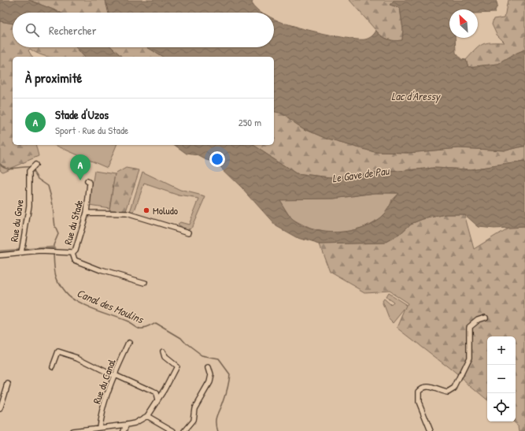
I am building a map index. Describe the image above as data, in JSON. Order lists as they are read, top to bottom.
{
  "streets": {
    "street": ["Rue du Gave", "Rue du Stade", "Rue du Canal"]
  },
  "crossings": [
    ["Rue du Gave", "Rue du Stade"]
  ],
  "water": ["Lac d'Aressy", "Le Gave de Pau", "Canal des Moulins"],
  "places": ["Moludo"],
  "north": "top left",
  "page": {
    "search": "Rechercher",
    "heading": "À proximité",
    "list": [
      {
        "mark": "A",
        "name": "Stade d'Uzos",
        "note": "Sport · Rue du Stade",
        "value": "250 m"
      }
    ],
    "pins": "A",
    "map_buttons": ["+", "−"]
  }
}
